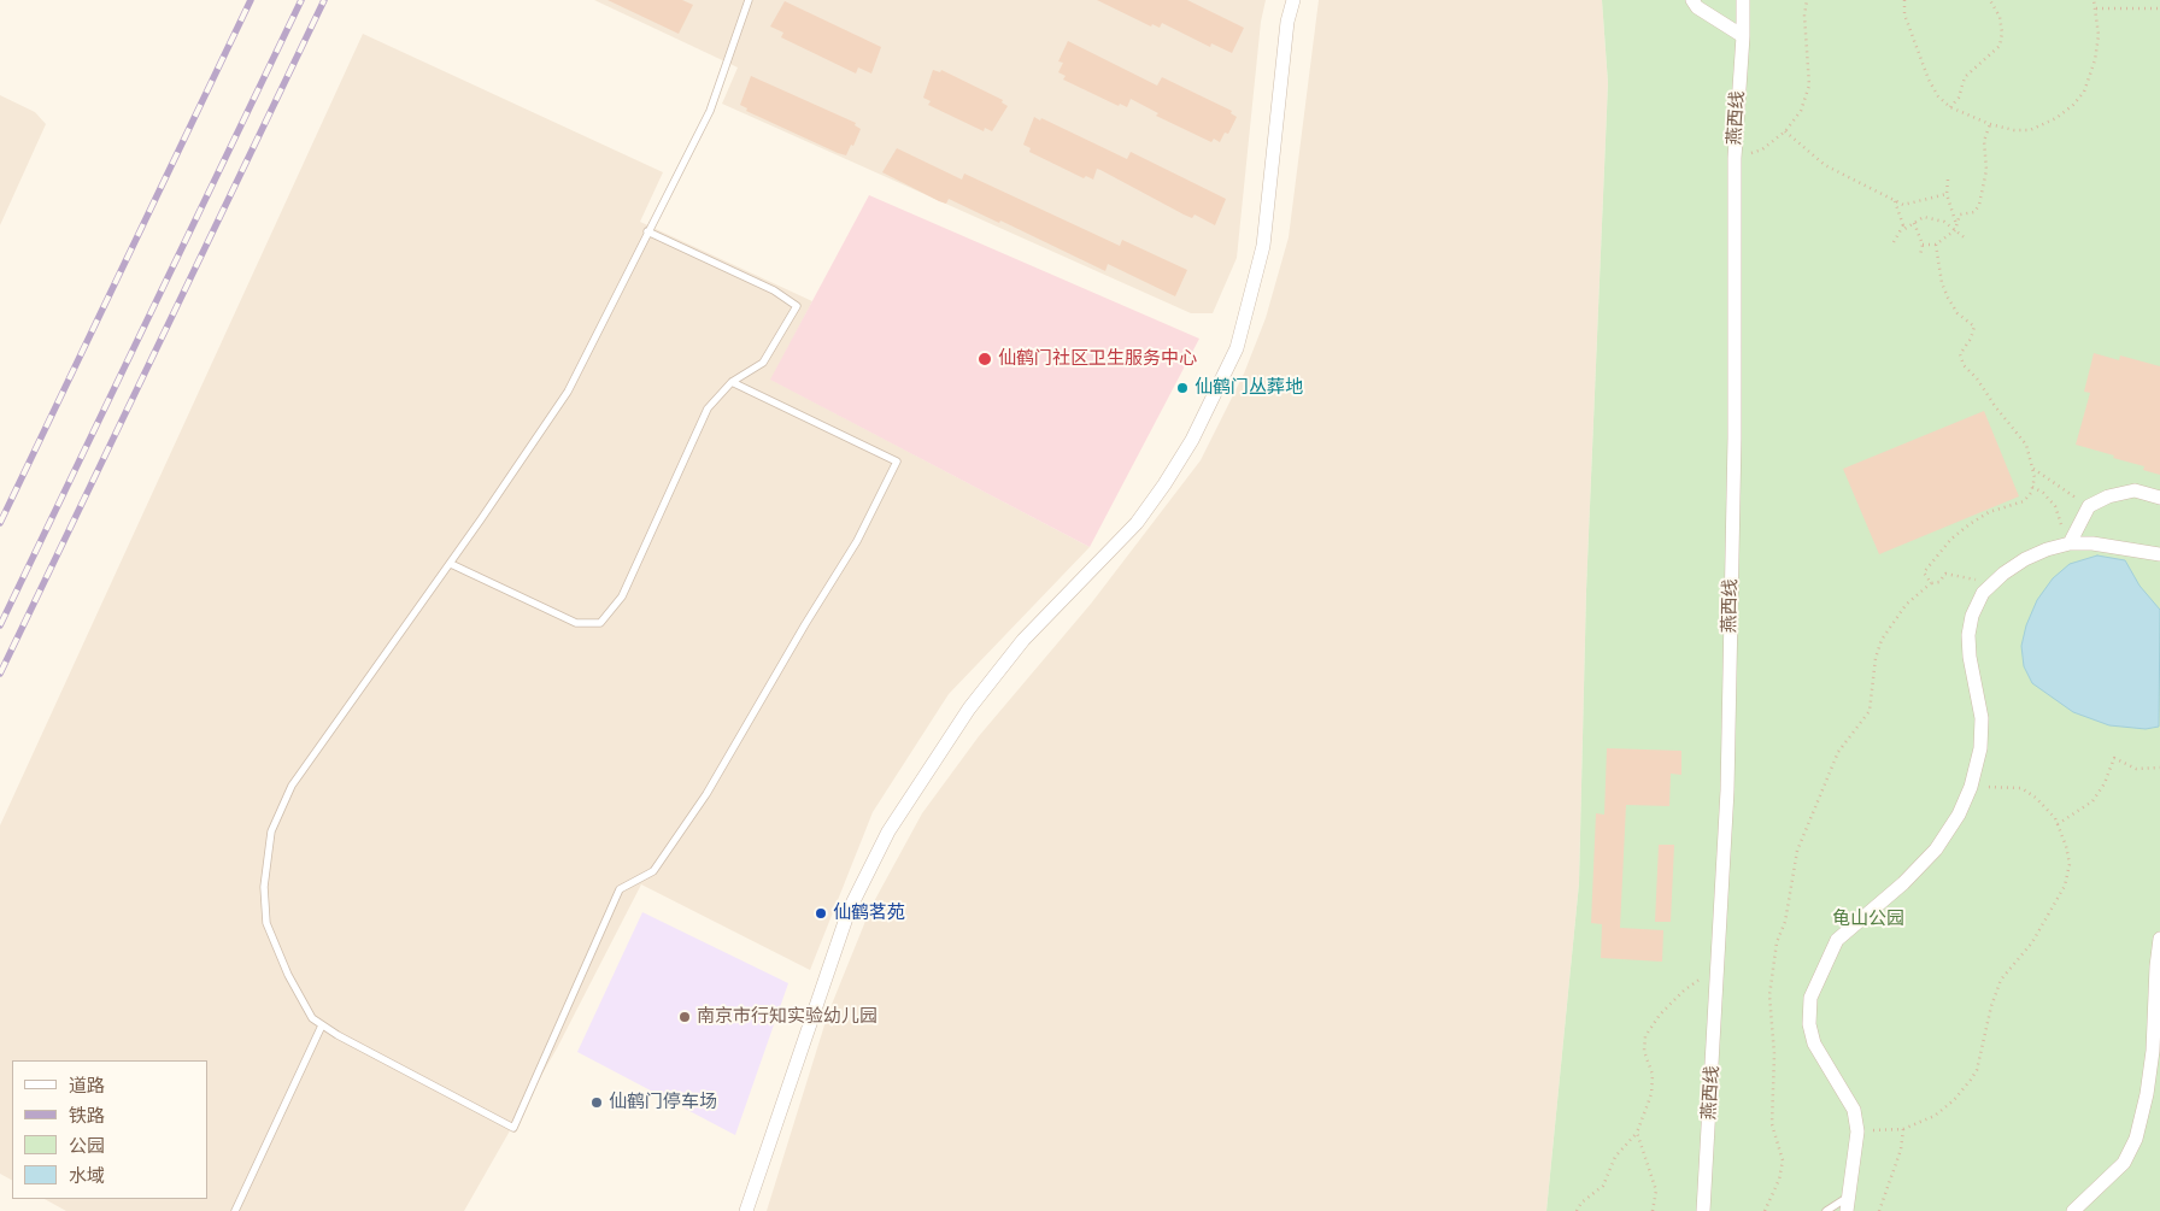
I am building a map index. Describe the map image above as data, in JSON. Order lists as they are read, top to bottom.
{
  "streets": {
    "street": ["燕西线"]
  },
  "parks": ["龟山公园"],
  "places": [
    "仙鹤门社区卫生服务中心",
    "仙鹤门丛葬地",
    "仙鹤茗苑",
    "南京市行知实验幼儿园",
    "仙鹤门停车场"
  ],
  "legend": [
    "道路",
    "铁路",
    "公园",
    "水域"
  ]
}
